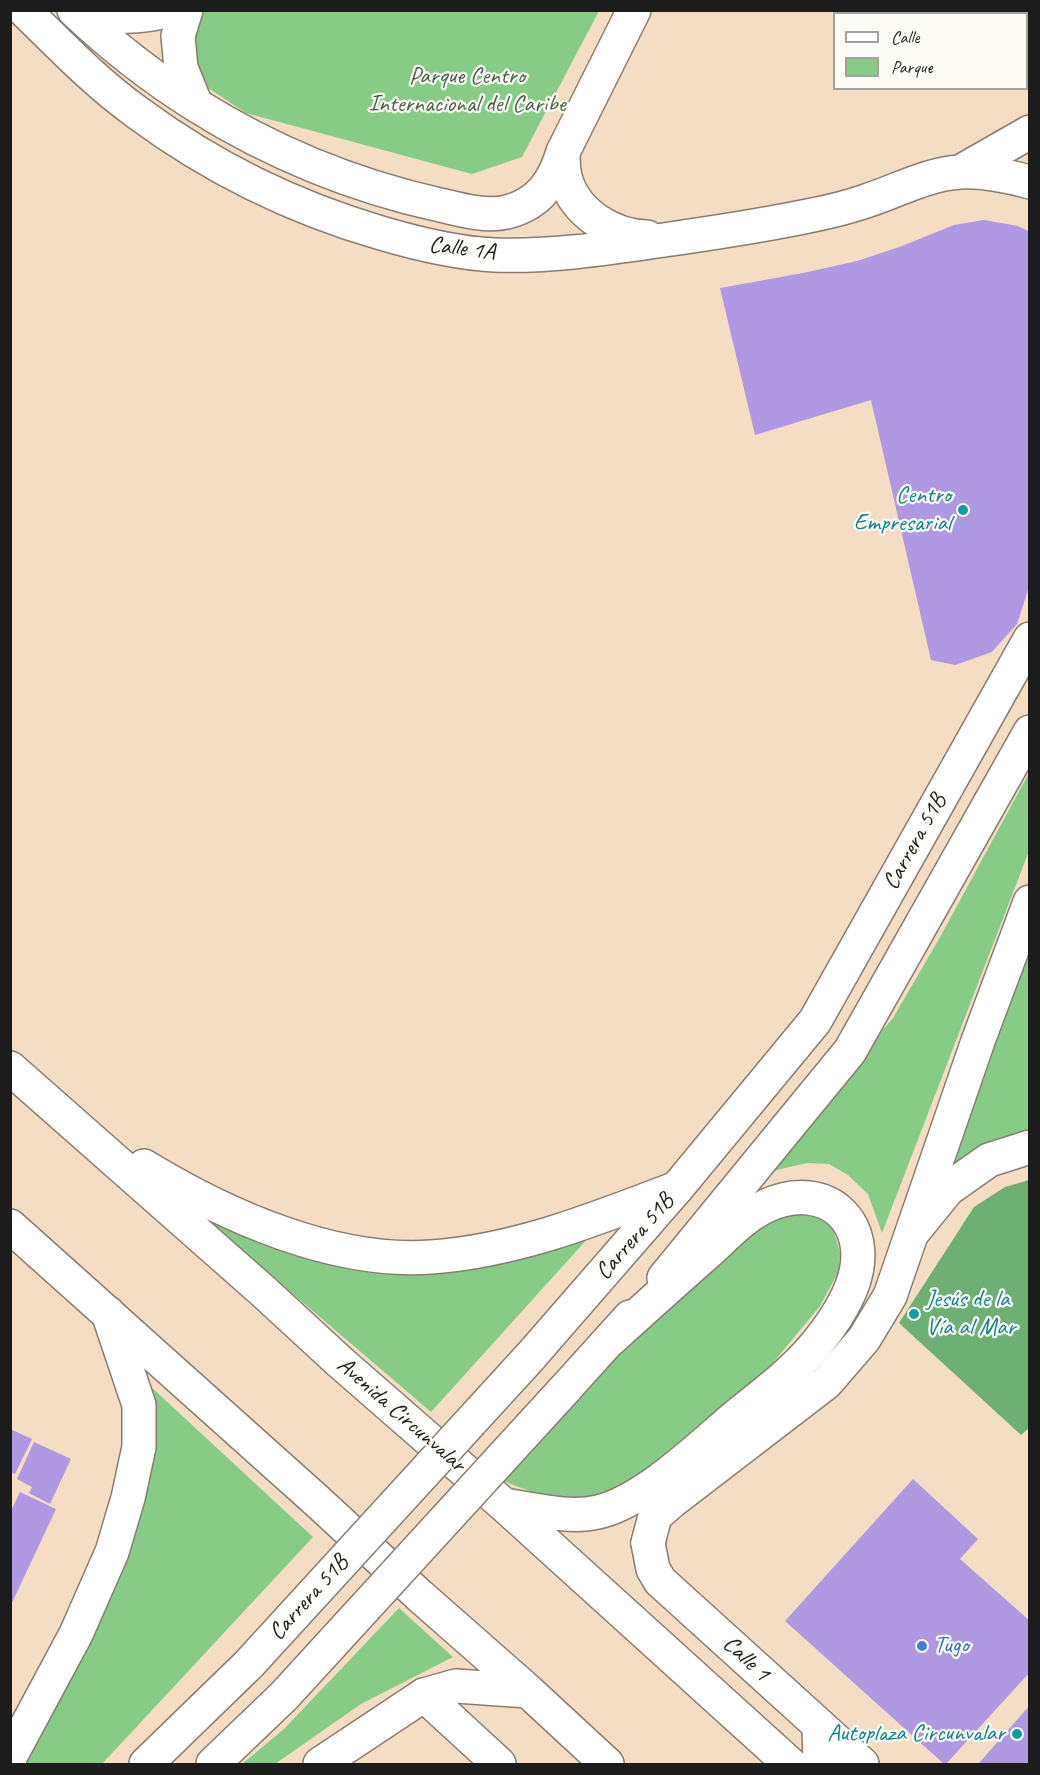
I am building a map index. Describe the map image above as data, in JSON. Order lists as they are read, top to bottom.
{
  "streets": {
    "main road": [
      "Calle 1A",
      "Carrera 51B",
      "Avenida Circunvalar",
      "Calle 1"
    ]
  },
  "parks": ["Parque Centro Internacional del Caribe"],
  "places": [
    "Centro Empresarial",
    "Jesús de la Vía al Mar",
    "Tugo",
    "Autoplaza Circunvalar"
  ],
  "legend": ["Calle", "Parque"]
}
